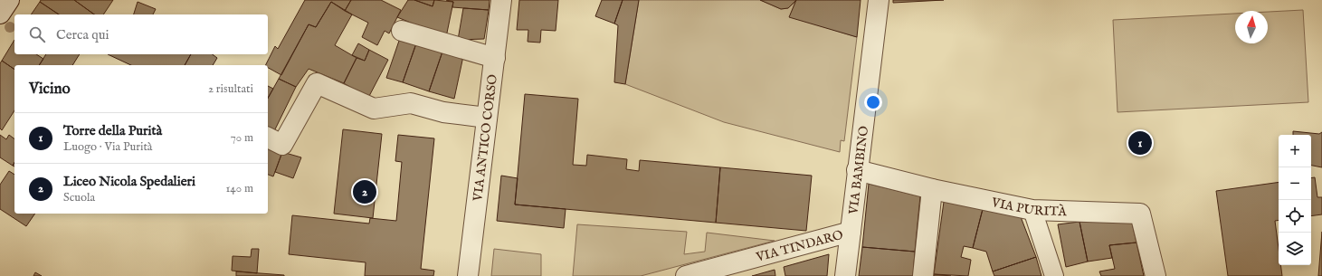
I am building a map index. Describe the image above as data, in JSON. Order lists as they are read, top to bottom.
{
  "streets": {
    "street": [
      "VIA ANTICO CORSO",
      "VIA BAMBINO",
      "VIA PURITÀ",
      "VIA TINDARO"
    ]
  },
  "crossings": [
    ["VIA BAMBINO", "VIA PURITÀ"],
    ["VIA BAMBINO", "VIA TINDARO"]
  ],
  "north": "top",
  "page": {
    "search": "Cerca qui",
    "heading": ["Vicino", "2 risultati"],
    "list": [
      {
        "mark": "1",
        "name": "Torre della Purità",
        "note": "Luogo · Via Purità",
        "value": "70 m"
      },
      {
        "mark": "2",
        "name": "Liceo Nicola Spedalieri",
        "note": "Scuola",
        "value": "140 m"
      }
    ],
    "pins": ["1", "2"],
    "map_buttons": ["+", "−"]
  }
}
